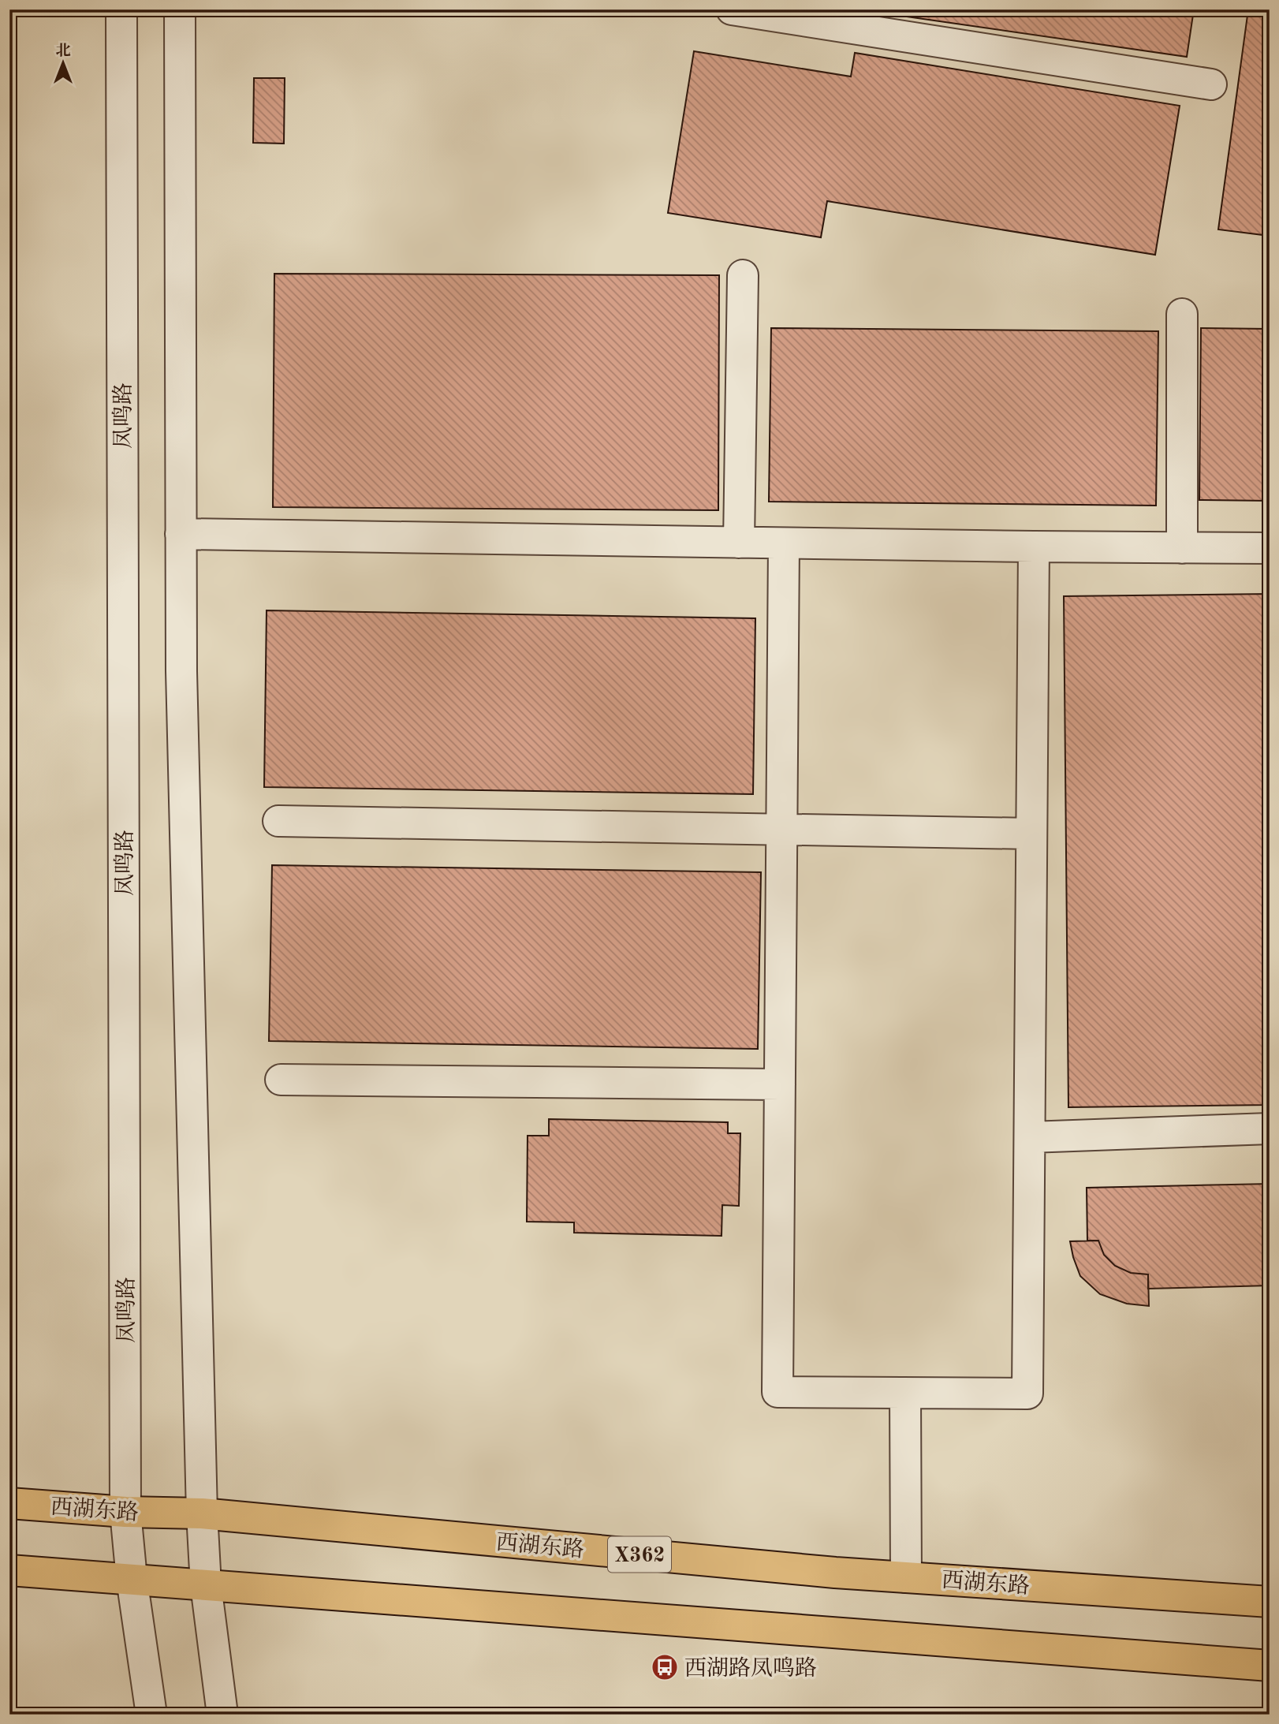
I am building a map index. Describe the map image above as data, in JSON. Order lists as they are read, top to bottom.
{
  "streets": {
    "main road": ["西湖东路", "X362"],
    "street": ["凤鸣路"]
  },
  "crossings": [
    ["凤鸣路", "西湖东路"]
  ],
  "places": {
    "bus stop": ["西湖路凤鸣路"]
  },
  "north": "top"
}
